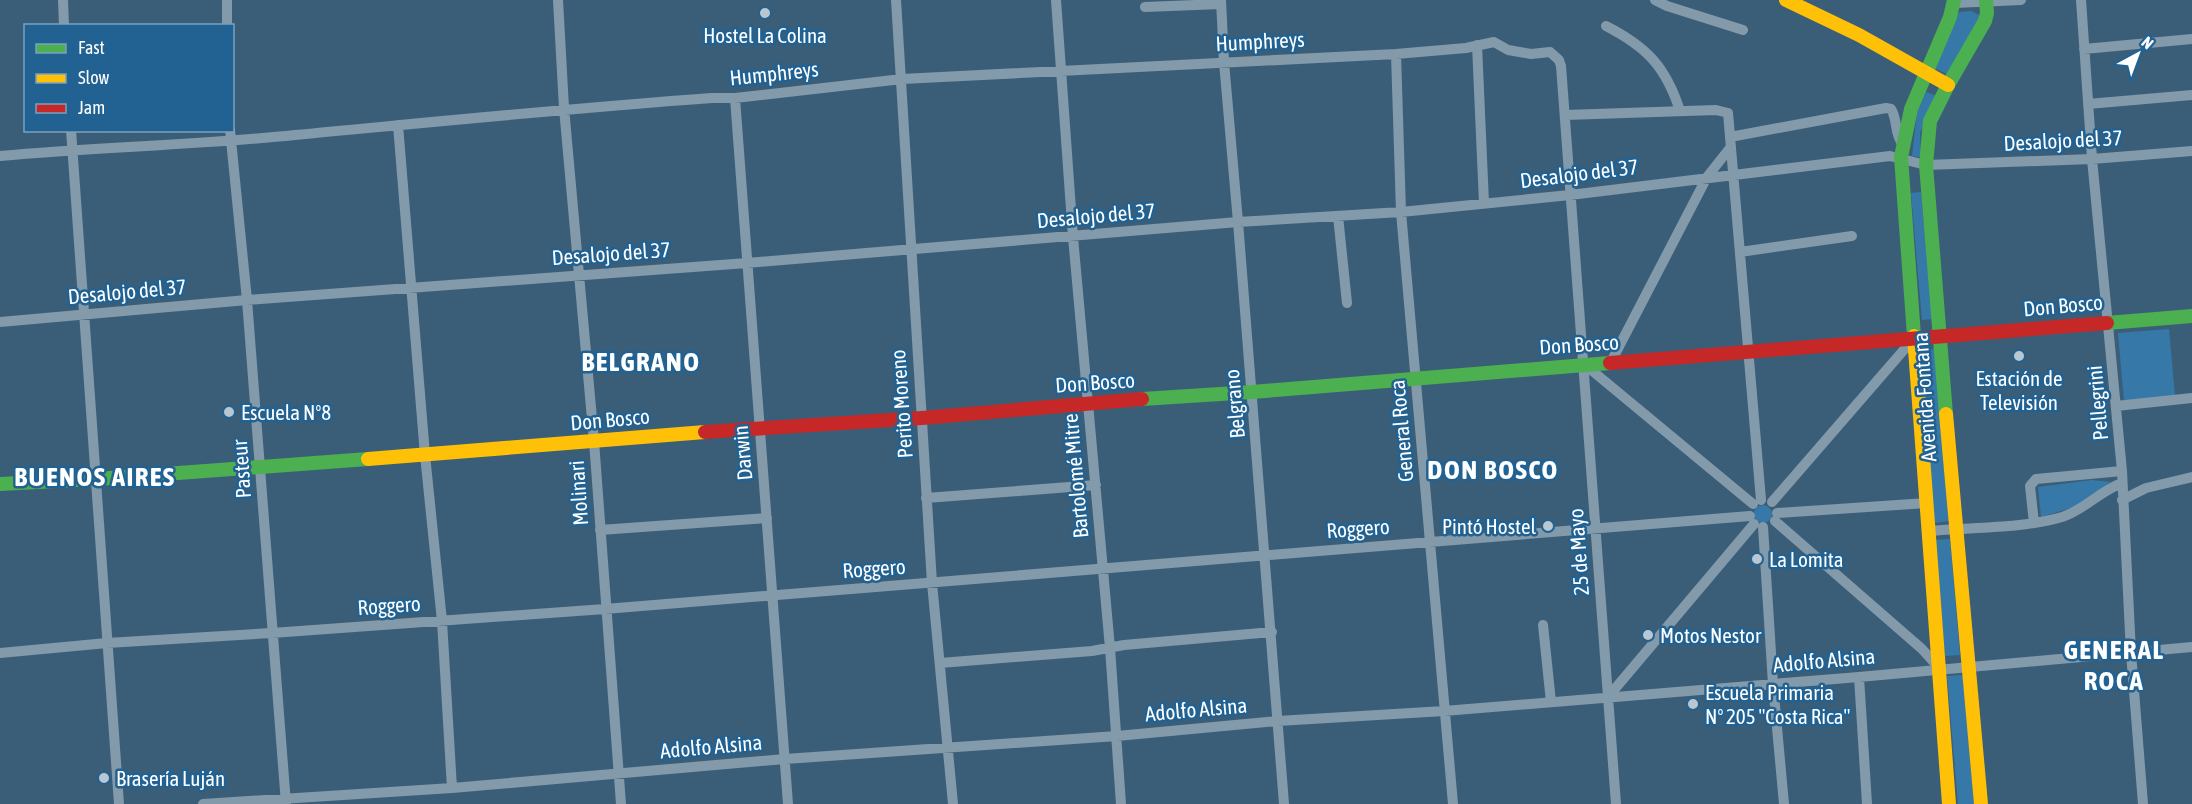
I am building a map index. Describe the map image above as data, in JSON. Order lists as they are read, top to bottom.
{
  "streets": {
    "street": [
      "Humphreys",
      "Desalojo del 37",
      "Don Bosco",
      "Avenida Fontana",
      "Pellegrini",
      "Perito Moreno",
      "Belgrano",
      "General Roca",
      "Darwin",
      "Pasteur",
      "Bartolomé Mitre",
      "Molinari",
      "Roggero",
      "25 de Mayo",
      "Adolfo Alsina"
    ]
  },
  "crossings": [
    ["Humphreys", "Perito Moreno"],
    ["Humphreys", "Belgrano"],
    ["Humphreys", "General Roca"],
    ["Humphreys", "Darwin"],
    ["Humphreys", "Pasteur"],
    ["Humphreys", "Bartolomé Mitre"],
    ["Humphreys", "Molinari"],
    ["Humphreys", "25 de Mayo"],
    ["Desalojo del 37", "Avenida Fontana"],
    ["Desalojo del 37", "Pellegrini"],
    ["Desalojo del 37", "Perito Moreno"],
    ["Desalojo del 37", "Belgrano"],
    ["Desalojo del 37", "General Roca"],
    ["Desalojo del 37", "Darwin"],
    ["Desalojo del 37", "Pasteur"],
    ["Desalojo del 37", "Bartolomé Mitre"],
    ["Desalojo del 37", "Molinari"],
    ["Desalojo del 37", "25 de Mayo"],
    ["Don Bosco", "Avenida Fontana"],
    ["Don Bosco", "Pellegrini"],
    ["Don Bosco", "Perito Moreno"],
    ["Don Bosco", "Belgrano"],
    ["Don Bosco", "General Roca"],
    ["Don Bosco", "Darwin"],
    ["Don Bosco", "Pasteur"],
    ["Don Bosco", "Bartolomé Mitre"],
    ["Don Bosco", "Molinari"],
    ["Don Bosco", "25 de Mayo"],
    ["Avenida Fontana", "Adolfo Alsina"],
    ["Pellegrini", "Adolfo Alsina"],
    ["Perito Moreno", "Roggero"],
    ["Perito Moreno", "Adolfo Alsina"],
    ["Belgrano", "Roggero"],
    ["Belgrano", "Adolfo Alsina"],
    ["General Roca", "Roggero"],
    ["General Roca", "Adolfo Alsina"],
    ["Darwin", "Roggero"],
    ["Darwin", "Adolfo Alsina"],
    ["Pasteur", "Roggero"],
    ["Pasteur", "Adolfo Alsina"],
    ["Bartolomé Mitre", "Roggero"],
    ["Bartolomé Mitre", "Adolfo Alsina"],
    ["Molinari", "Roggero"],
    ["Molinari", "Adolfo Alsina"],
    ["Roggero", "25 de Mayo"],
    ["25 de Mayo", "Adolfo Alsina"]
  ],
  "districts": [
    "BELGRANO",
    "DON BOSCO",
    "BUENOS AIRES",
    "GENERAL ROCA"
  ],
  "places": [
    "Hostel La Colina",
    "Estación de Televisión",
    "Escuela N°8",
    "Pintó Hostel",
    "La Lomita",
    "Motos Nestor",
    "Escuela Primaria Nº 205 \"Costa Rica\"",
    "Brasería Luján"
  ],
  "legend": ["Fast", "Slow", "Jam"],
  "north": "top right"
}
